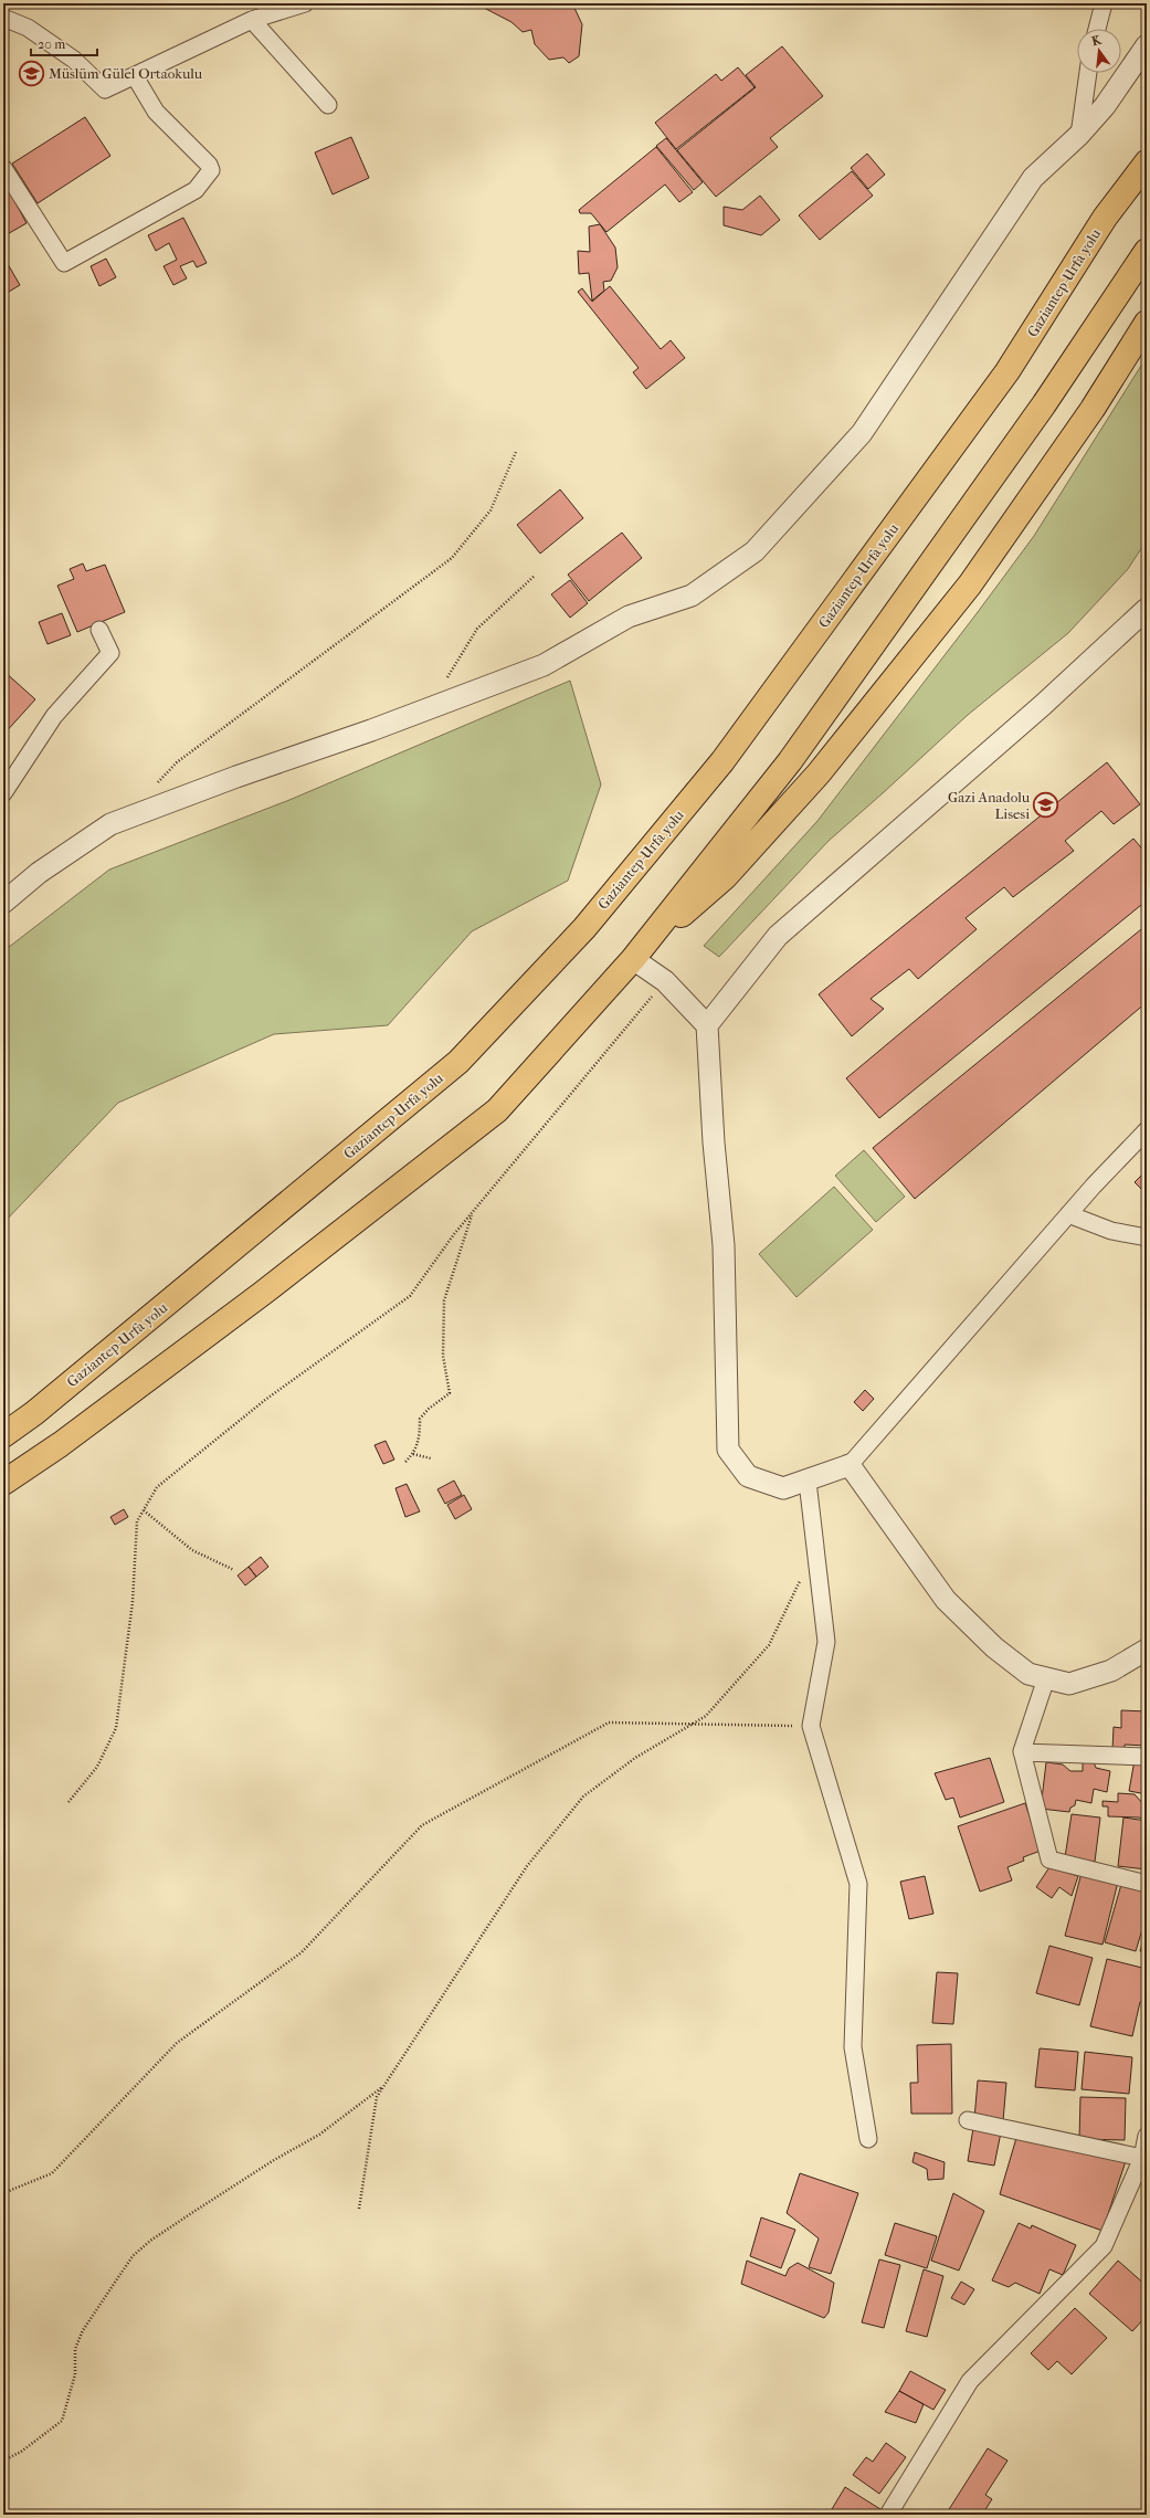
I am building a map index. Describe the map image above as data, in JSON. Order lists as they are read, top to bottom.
{
  "streets": {
    "highway": ["Gaziantep-Urfa yolu"]
  },
  "places": {
    "school or university": ["Müslüm Gülel Ortaokulu", "Gazi Anadolu Lisesi"]
  },
  "scale_bar": "20 m",
  "north": "top"
}
